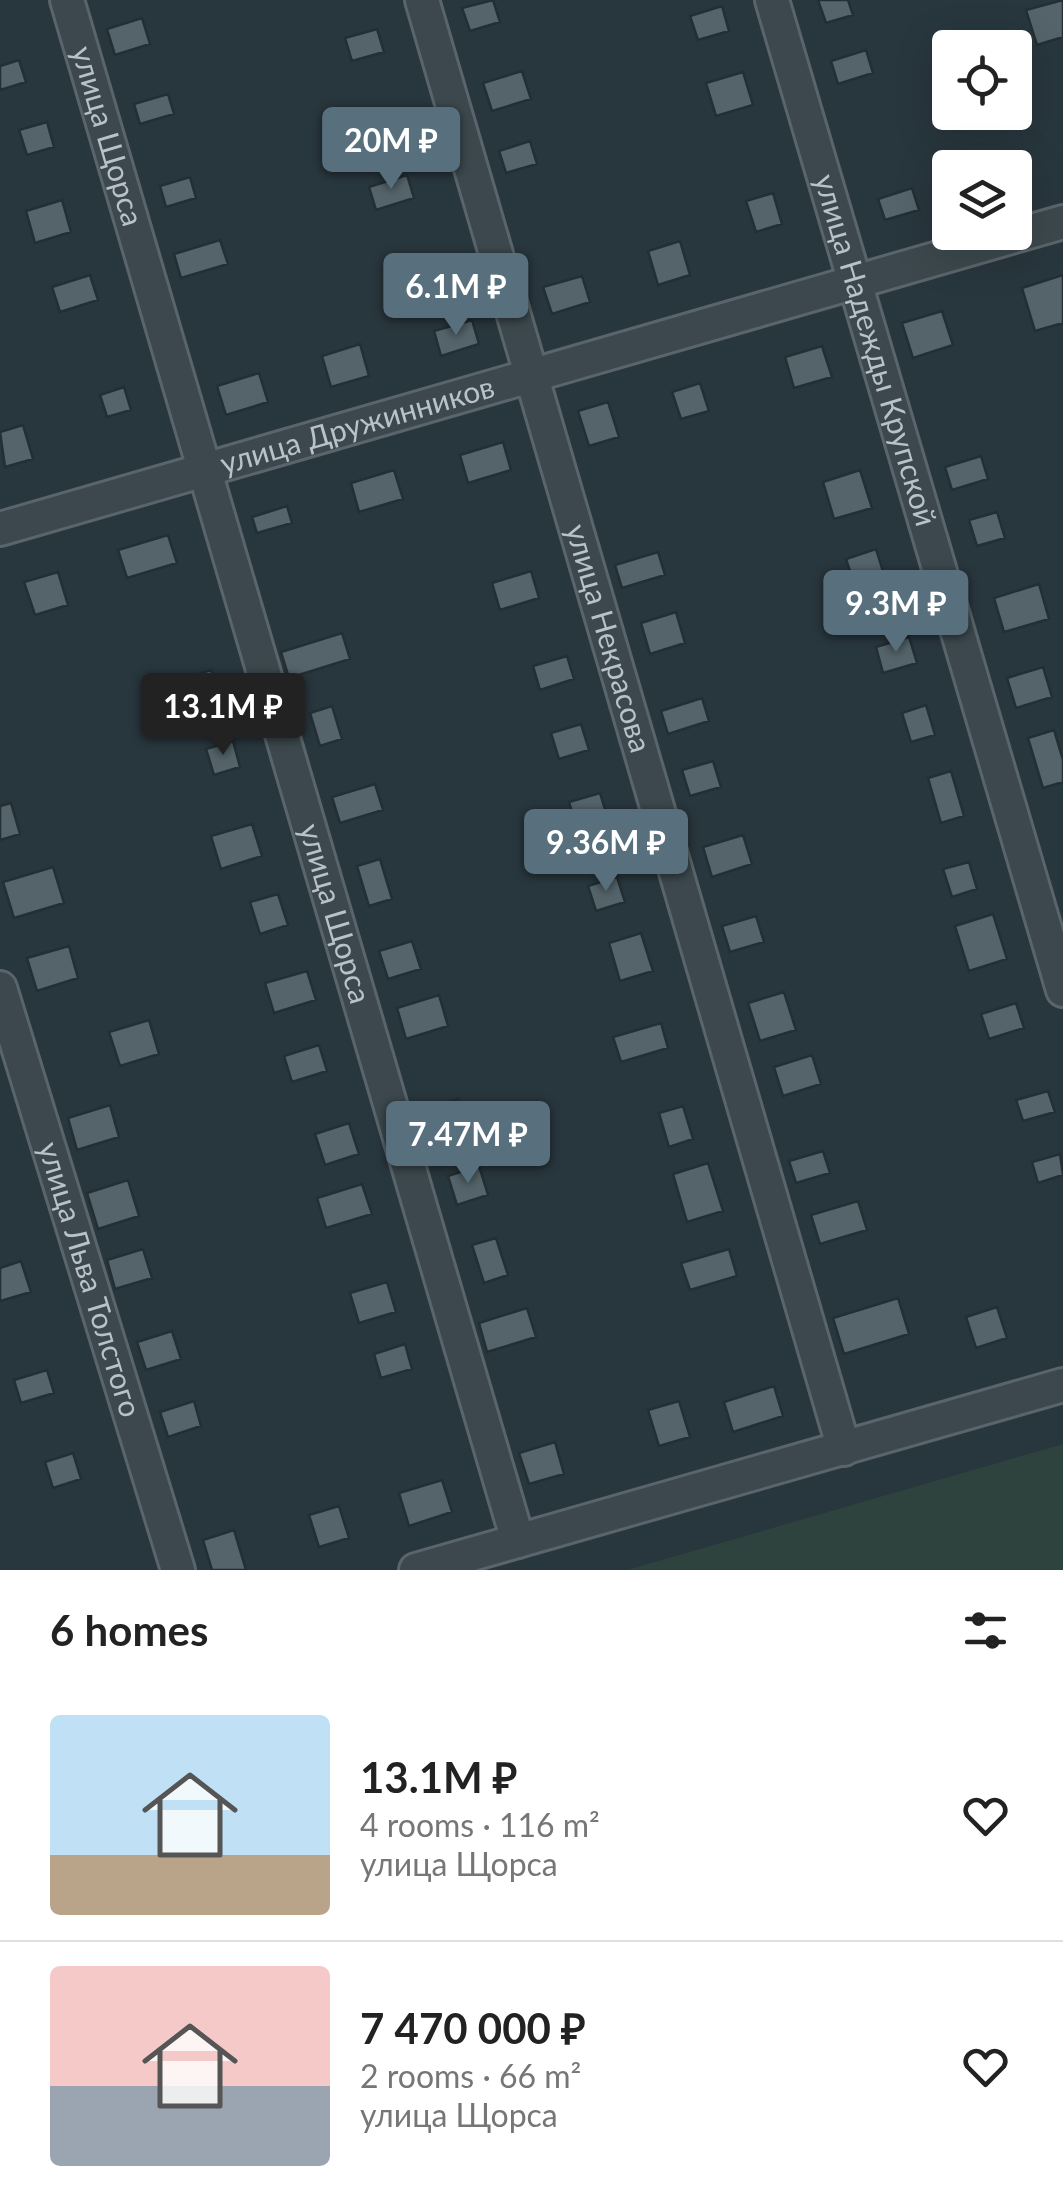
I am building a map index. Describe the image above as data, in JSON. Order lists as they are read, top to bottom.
{
  "streets": {
    "street": [
      "улица Щорса",
      "улица Надежды Крупской",
      "улица Дружинников",
      "улица Некрасова",
      "улица Льва Толстого"
    ]
  },
  "crossings": [
    ["улица Щорса", "улица Дружинников"],
    ["улица Надежды Крупской", "улица Дружинников"],
    ["улица Дружинников", "улица Некрасова"]
  ],
  "page": {
    "price": [
      "20M ₽",
      "6.1M ₽",
      "9.3M ₽",
      "13.1M ₽",
      "9.36M ₽",
      "7.47M ₽"
    ],
    "heading": "6 homes",
    "list": [
      {
        "name": "13.1M ₽",
        "note": "4 rooms · 116 m² · улица Щорса"
      },
      {
        "name": "7 470 000 ₽",
        "note": "2 rooms · 66 m² · улица Щорса"
      }
    ]
  }
}
